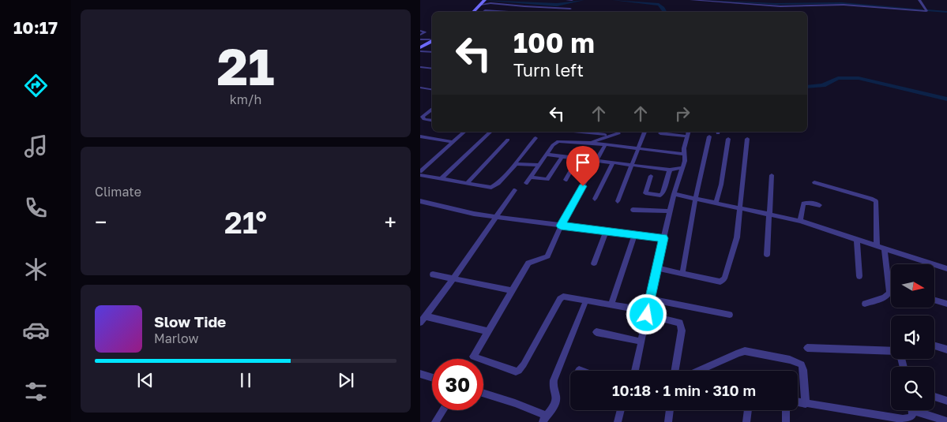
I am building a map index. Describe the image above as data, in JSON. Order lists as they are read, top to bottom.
{
  "north": "right",
  "page": {
    "tabs": "10:17",
    "tile": [
      ["21", "km/h"],
      "Climate"
    ],
    "turn": ["100 m", "Turn left"],
    "heat": ["−", "21°", "+"],
    "song": ["Slow Tide", "Marlow"],
    "limit": "30",
    "trip": "10:18 · 1 min · 310 m"
  }
}
